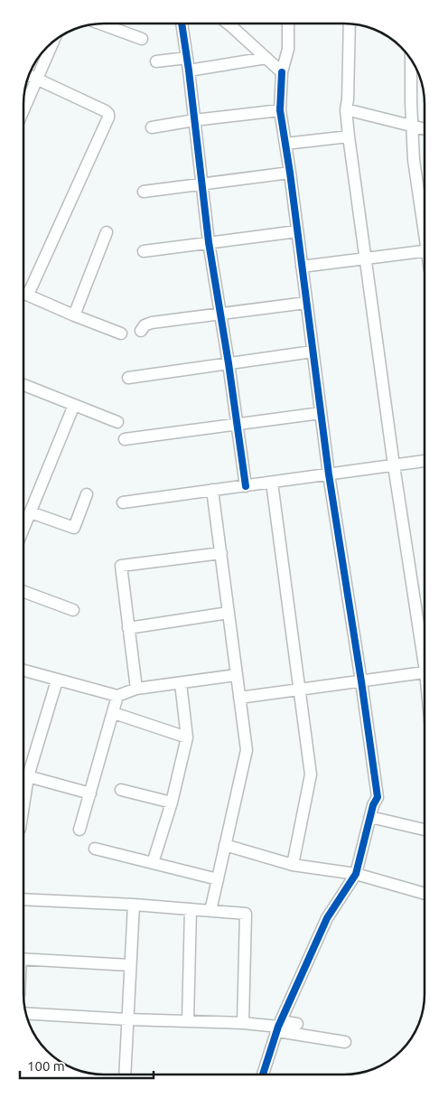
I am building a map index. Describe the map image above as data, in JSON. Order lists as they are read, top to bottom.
{
  "scale_bar": "100 m"
}
